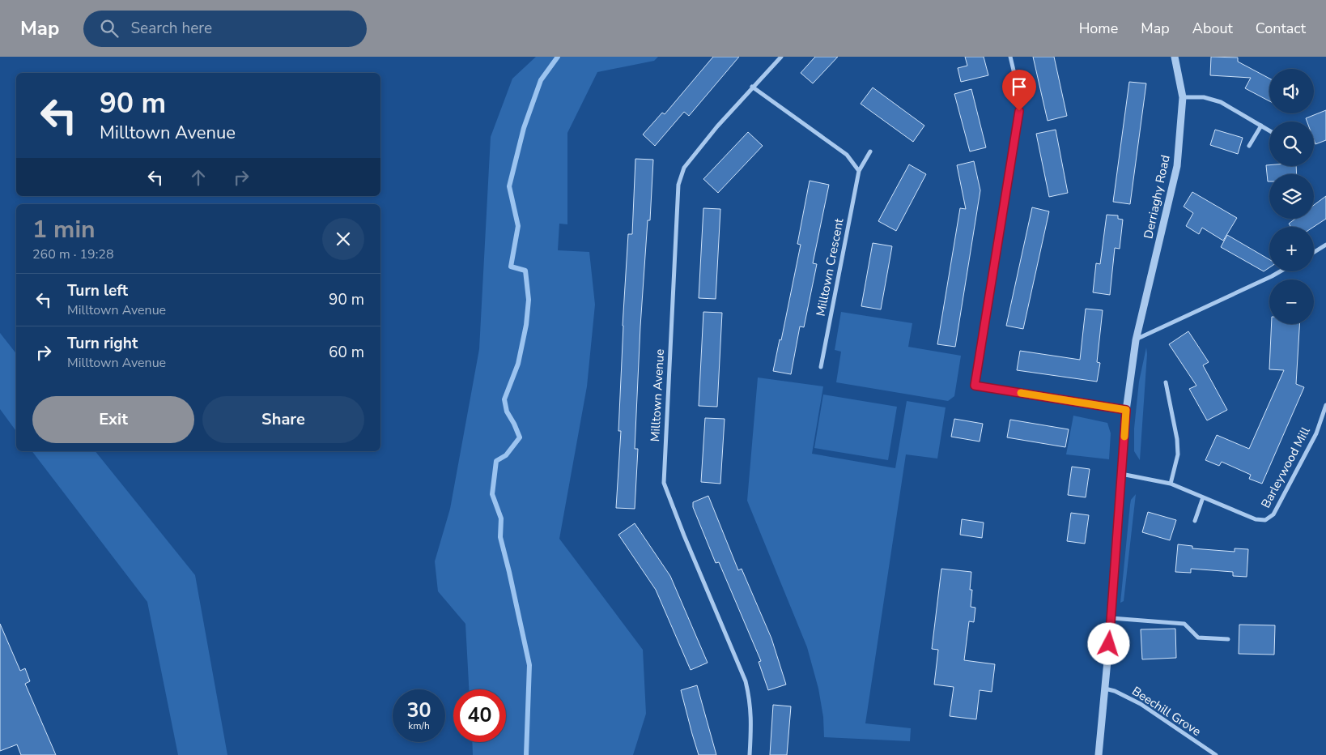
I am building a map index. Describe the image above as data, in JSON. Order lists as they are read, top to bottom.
{
  "streets": {
    "street": [
      "Derriaghy Road",
      "Milltown Crescent",
      "Milltown Avenue",
      "Barleywood Mill",
      "Beechill Grove"
    ]
  },
  "crossings": [
    ["Derriaghy Road", "Barleywood Mill"],
    ["Derriaghy Road", "Beechill Grove"]
  ],
  "page": {
    "header": "Map",
    "search": "Search here",
    "nav": [
      "Home",
      "Map",
      "About",
      "Contact"
    ],
    "map_buttons": ["+", "−"],
    "turn": ["90 m", "Milltown Avenue"],
    "heading": ["1 min", "260 m · 19:28"],
    "list": [
      {
        "name": "Turn left",
        "note": "Milltown Avenue",
        "value": "90 m"
      },
      {
        "name": "Turn right",
        "note": "Milltown Avenue",
        "value": "60 m"
      }
    ],
    "buttons": ["Exit", "Share"],
    "speed": "30 km/h",
    "limit": "40"
  }
}
